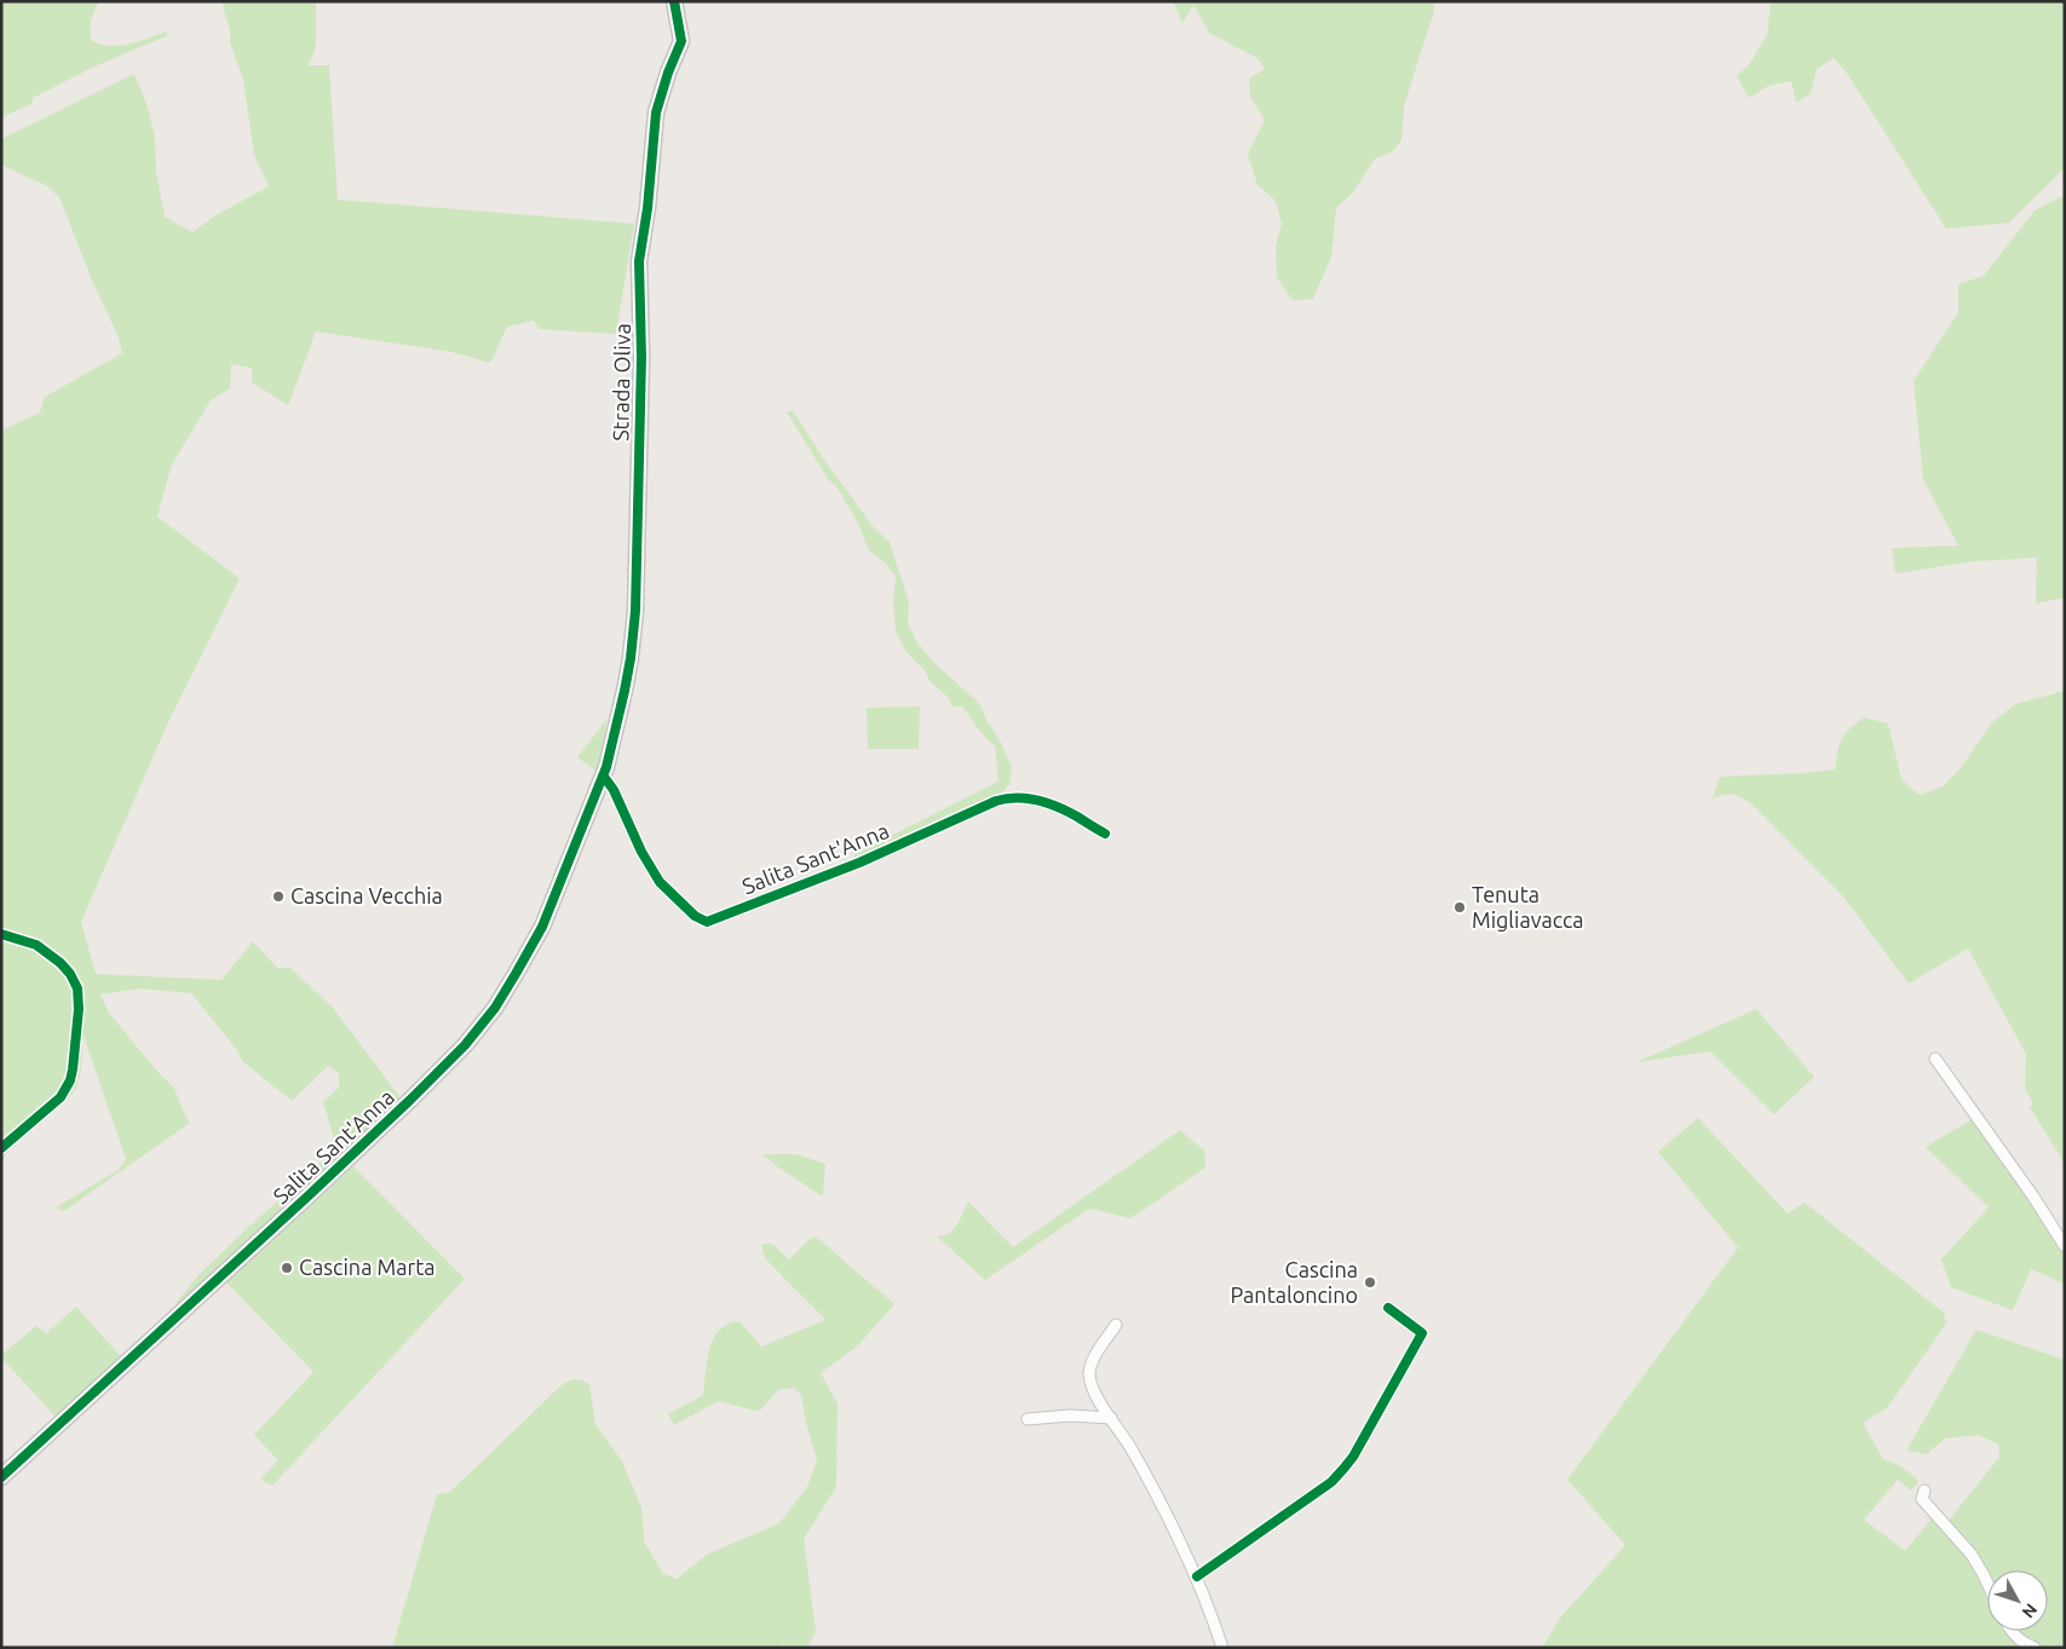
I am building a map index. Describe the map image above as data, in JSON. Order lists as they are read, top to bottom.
{
  "streets": {
    "street": ["Strada Oliva", "Salita Sant'Anna"]
  },
  "crossings": [
    ["Strada Oliva", "Salita Sant'Anna"]
  ],
  "places": [
    "Cascina Vecchia",
    "Tenuta Migliavacca",
    "Cascina Marta",
    "Cascina Pantaloncino"
  ],
  "north": "bottom right"
}
